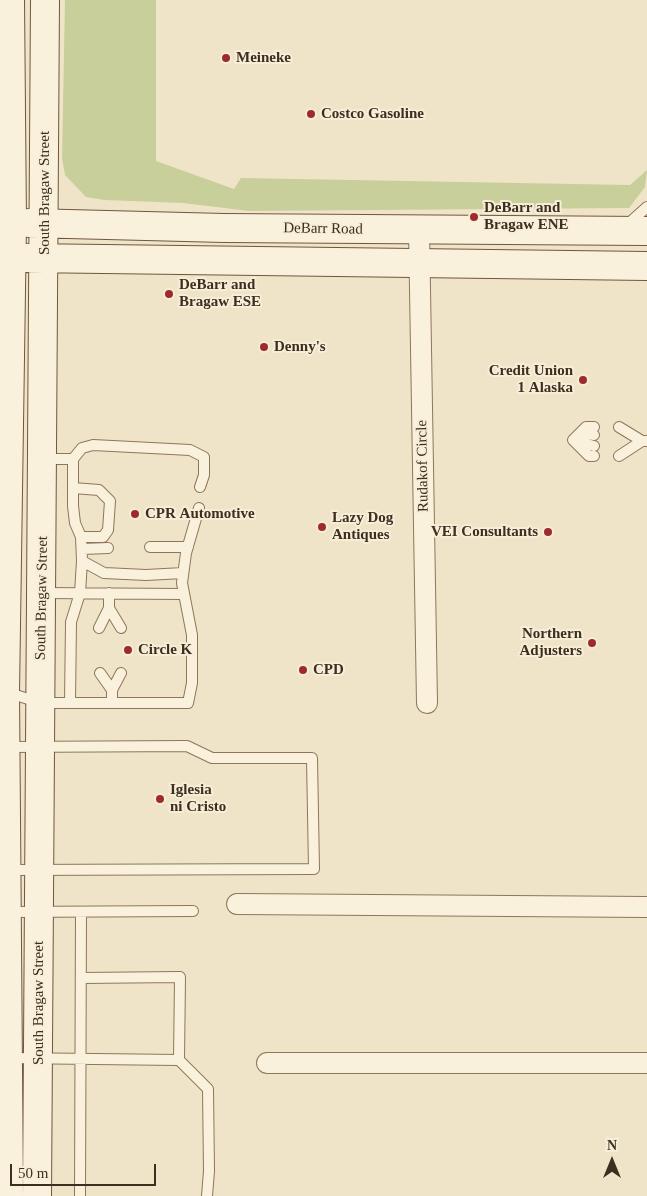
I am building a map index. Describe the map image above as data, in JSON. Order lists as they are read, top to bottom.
{
  "streets": {
    "main road": ["South Bragaw Street", "DeBarr Road"],
    "street": ["Rudakof Circle"]
  },
  "crossings": [
    ["South Bragaw Street", "DeBarr Road"],
    ["DeBarr Road", "Rudakof Circle"]
  ],
  "places": [
    "Meineke",
    "Costco Gasoline",
    "DeBarr and Bragaw ENE",
    "DeBarr and Bragaw ESE",
    "Denny's",
    "Credit Union 1 Alaska",
    "CPR Automotive",
    "Lazy Dog Antiques",
    "VEI Consultants",
    "Northern Adjusters",
    "Circle K",
    "CPD",
    "Iglesia ni Cristo"
  ],
  "scale_bar": "50 m",
  "north": "top"
}
